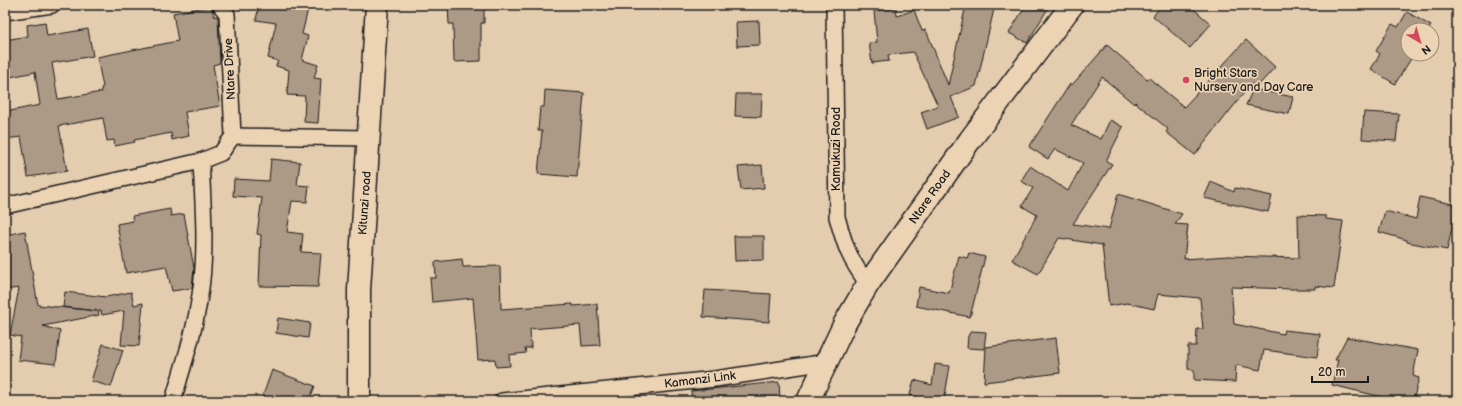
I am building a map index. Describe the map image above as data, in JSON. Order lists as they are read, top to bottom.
{
  "streets": {
    "main road": ["Ntare Road", "Kitunzi road"],
    "street": ["Ntare Drive", "Kamukuzi Road", "Kamanzi Link"]
  },
  "crossings": [
    ["Kamukuzi Road", "Ntare Road"],
    ["Ntare Road", "Kamanzi Link"]
  ],
  "places": ["Bright Stars Nursery and Day Care"],
  "scale_bar": "20 m",
  "north": "bottom right"
}
